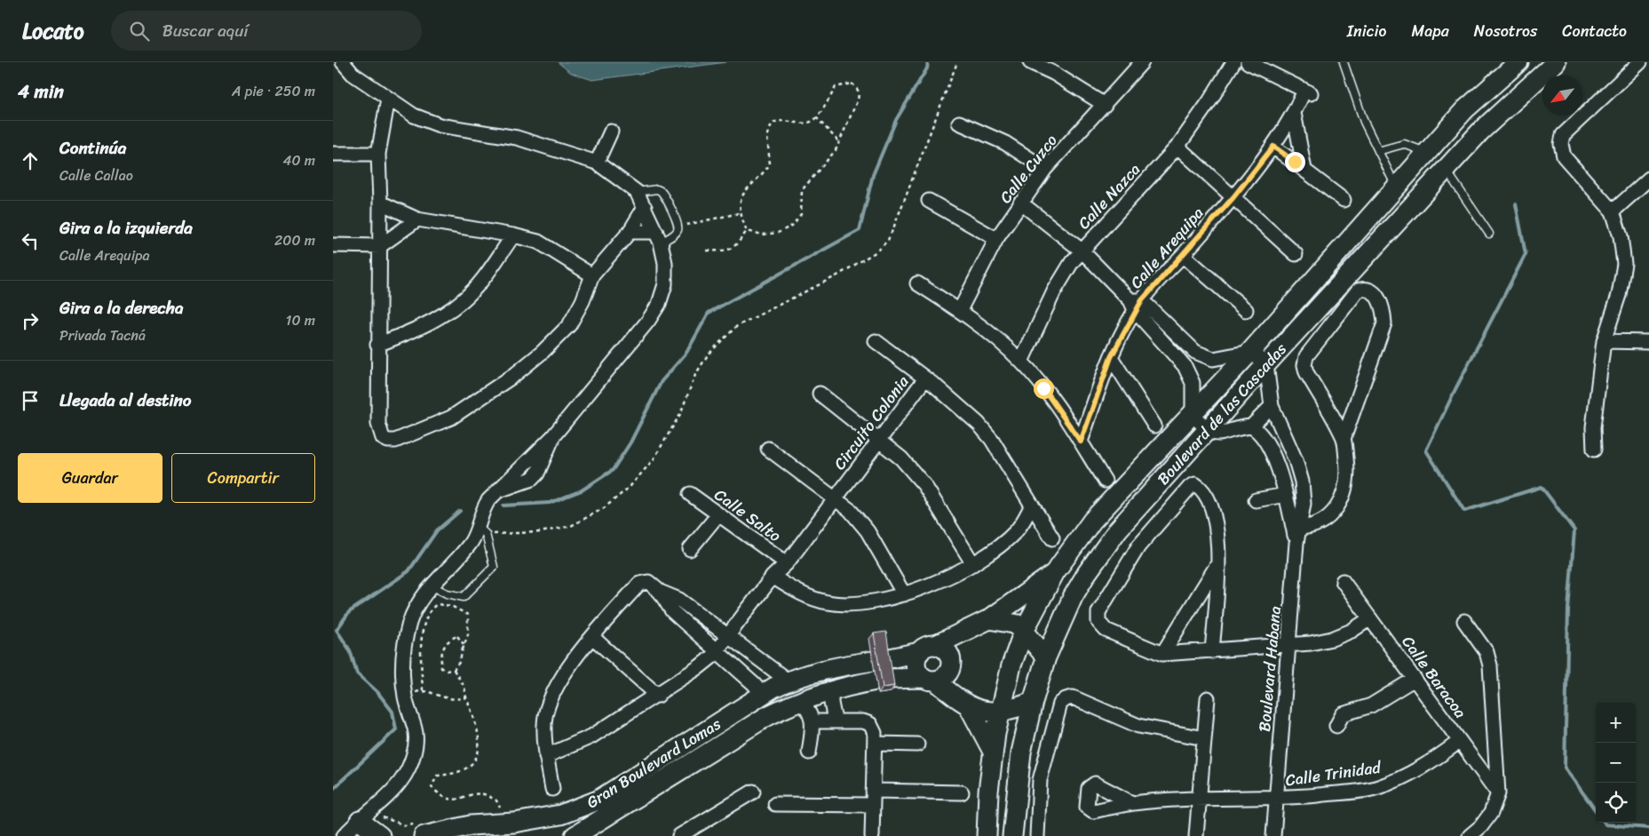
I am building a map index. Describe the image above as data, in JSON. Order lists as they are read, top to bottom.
{
  "streets": {
    "main road": ["Boulevard de las Cascadas", "Gran Boulevard Lomas"],
    "street": [
      "Calle Cuzco",
      "Calle Nazca",
      "Calle Arequipa",
      "Circuito Colonia",
      "Calle Salto",
      "Boulevard Habana",
      "Calle Baracoa",
      "Calle Trinidad"
    ]
  },
  "crossings": [
    ["Boulevard de las Cascadas", "Boulevard Habana"],
    ["Boulevard de las Cascadas", "Gran Boulevard Lomas"],
    ["Circuito Colonia", "Calle Salto"],
    ["Boulevard Habana", "Calle Trinidad"],
    ["Calle Baracoa", "Calle Trinidad"]
  ],
  "north": "bottom left",
  "page": {
    "header": "Locato",
    "search": "Buscar aquí",
    "nav": [
      "Inicio",
      "Mapa",
      "Nosotros",
      "Contacto"
    ],
    "heading": ["4 min", "A pie · 250 m"],
    "list": [
      ["Continúa", "Calle Callao", "40 m"],
      ["Gira a la izquierda", "Calle Arequipa", "200 m"],
      ["Gira a la derecha", "Privada Tacná", "10 m"],
      "Llegada al destino"
    ],
    "buttons": ["Guardar", "Compartir"],
    "map_buttons": ["+", "−"]
  }
}
